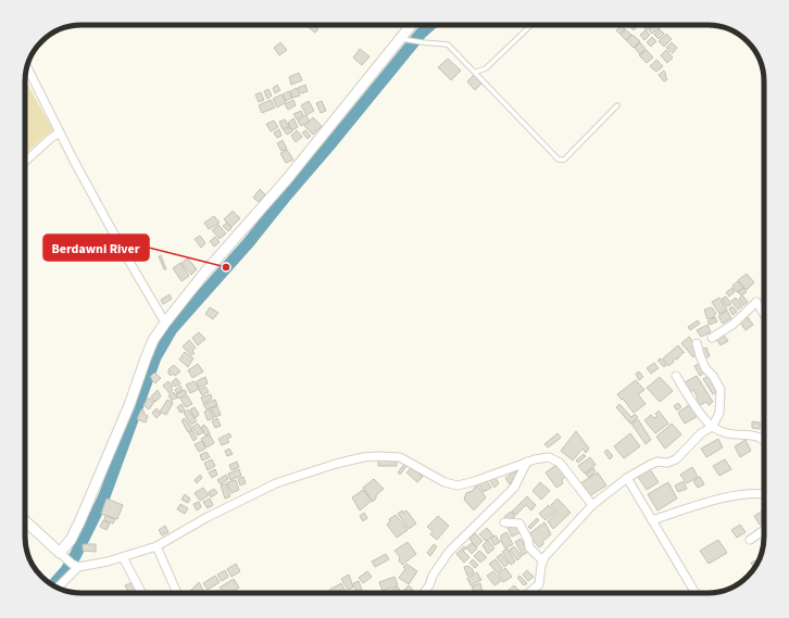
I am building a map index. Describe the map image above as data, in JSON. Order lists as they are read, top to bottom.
{
  "places": ["Berdawni River"]
}
